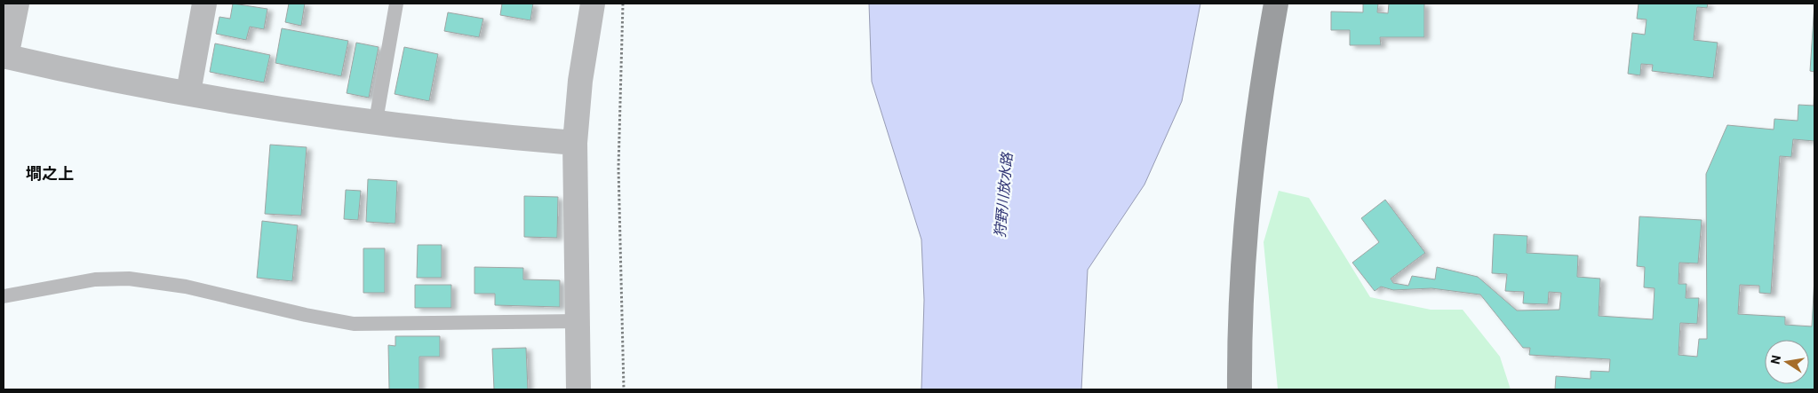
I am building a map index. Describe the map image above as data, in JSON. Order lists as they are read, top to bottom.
{
  "districts": ["墹之上"],
  "water": ["狩野川放水路"],
  "north": "left"
}
